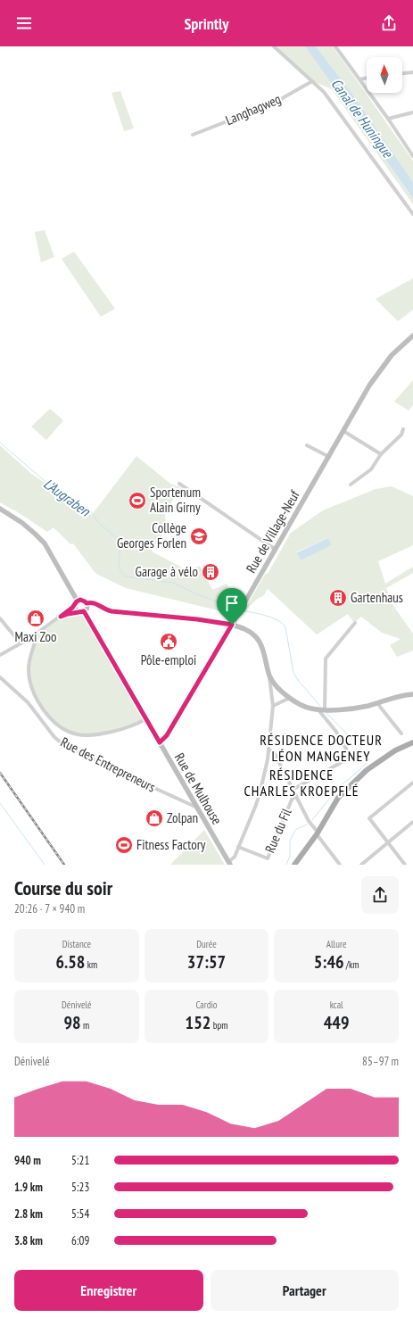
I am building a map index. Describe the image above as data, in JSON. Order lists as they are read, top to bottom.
{
  "streets": {
    "street": [
      "Langhagweg",
      "Rue de Village-Neuf",
      "Rue des Entrepreneurs",
      "Rue de Mulhouse",
      "Rue du Fil"
    ]
  },
  "crossings": [
    ["Rue de Village-Neuf", "Rue de Mulhouse"],
    ["Rue des Entrepreneurs", "Rue de Mulhouse"]
  ],
  "districts": ["RÉSIDENCE DOCTEUR LÉON MANGENEY", "RÉSIDENCE CHARLES KROEPFLÉ"],
  "water": ["Canal de Huningue", "L'Augraben"],
  "places": {
    "sports": ["Sportenum Alain Girny", "Fitness Factory"],
    "school or university": ["Collège Georges Forlen"],
    "building": ["Garage à vélo", "Gartenhaus"],
    "shop": ["Maxi Zoo", "Zolpan"],
    "public building": ["Pôle-emploi"]
  },
  "north": "top",
  "page": {
    "header": "Sprintly",
    "heading": ["Course du soir", "20:26 · 7 × 940 m"],
    "stats": [
      ["Distance", "6.58 km"],
      ["Durée", "37:57"],
      ["Allure", "5:46 /km"],
      ["Dénivelé", "98 m"],
      ["Cardio", "152 bpm"],
      ["kcal", "449"]
    ],
    "chart": ["Dénivelé", "85–97 m"],
    "list": [
      {
        "name": "940 m",
        "note": "5:21"
      },
      {
        "name": "1.9 km",
        "note": "5:23"
      },
      {
        "name": "2.8 km",
        "note": "5:54"
      },
      {
        "name": "3.8 km",
        "note": "6:09"
      }
    ],
    "buttons": ["Enregistrer", "Partager"]
  }
}
